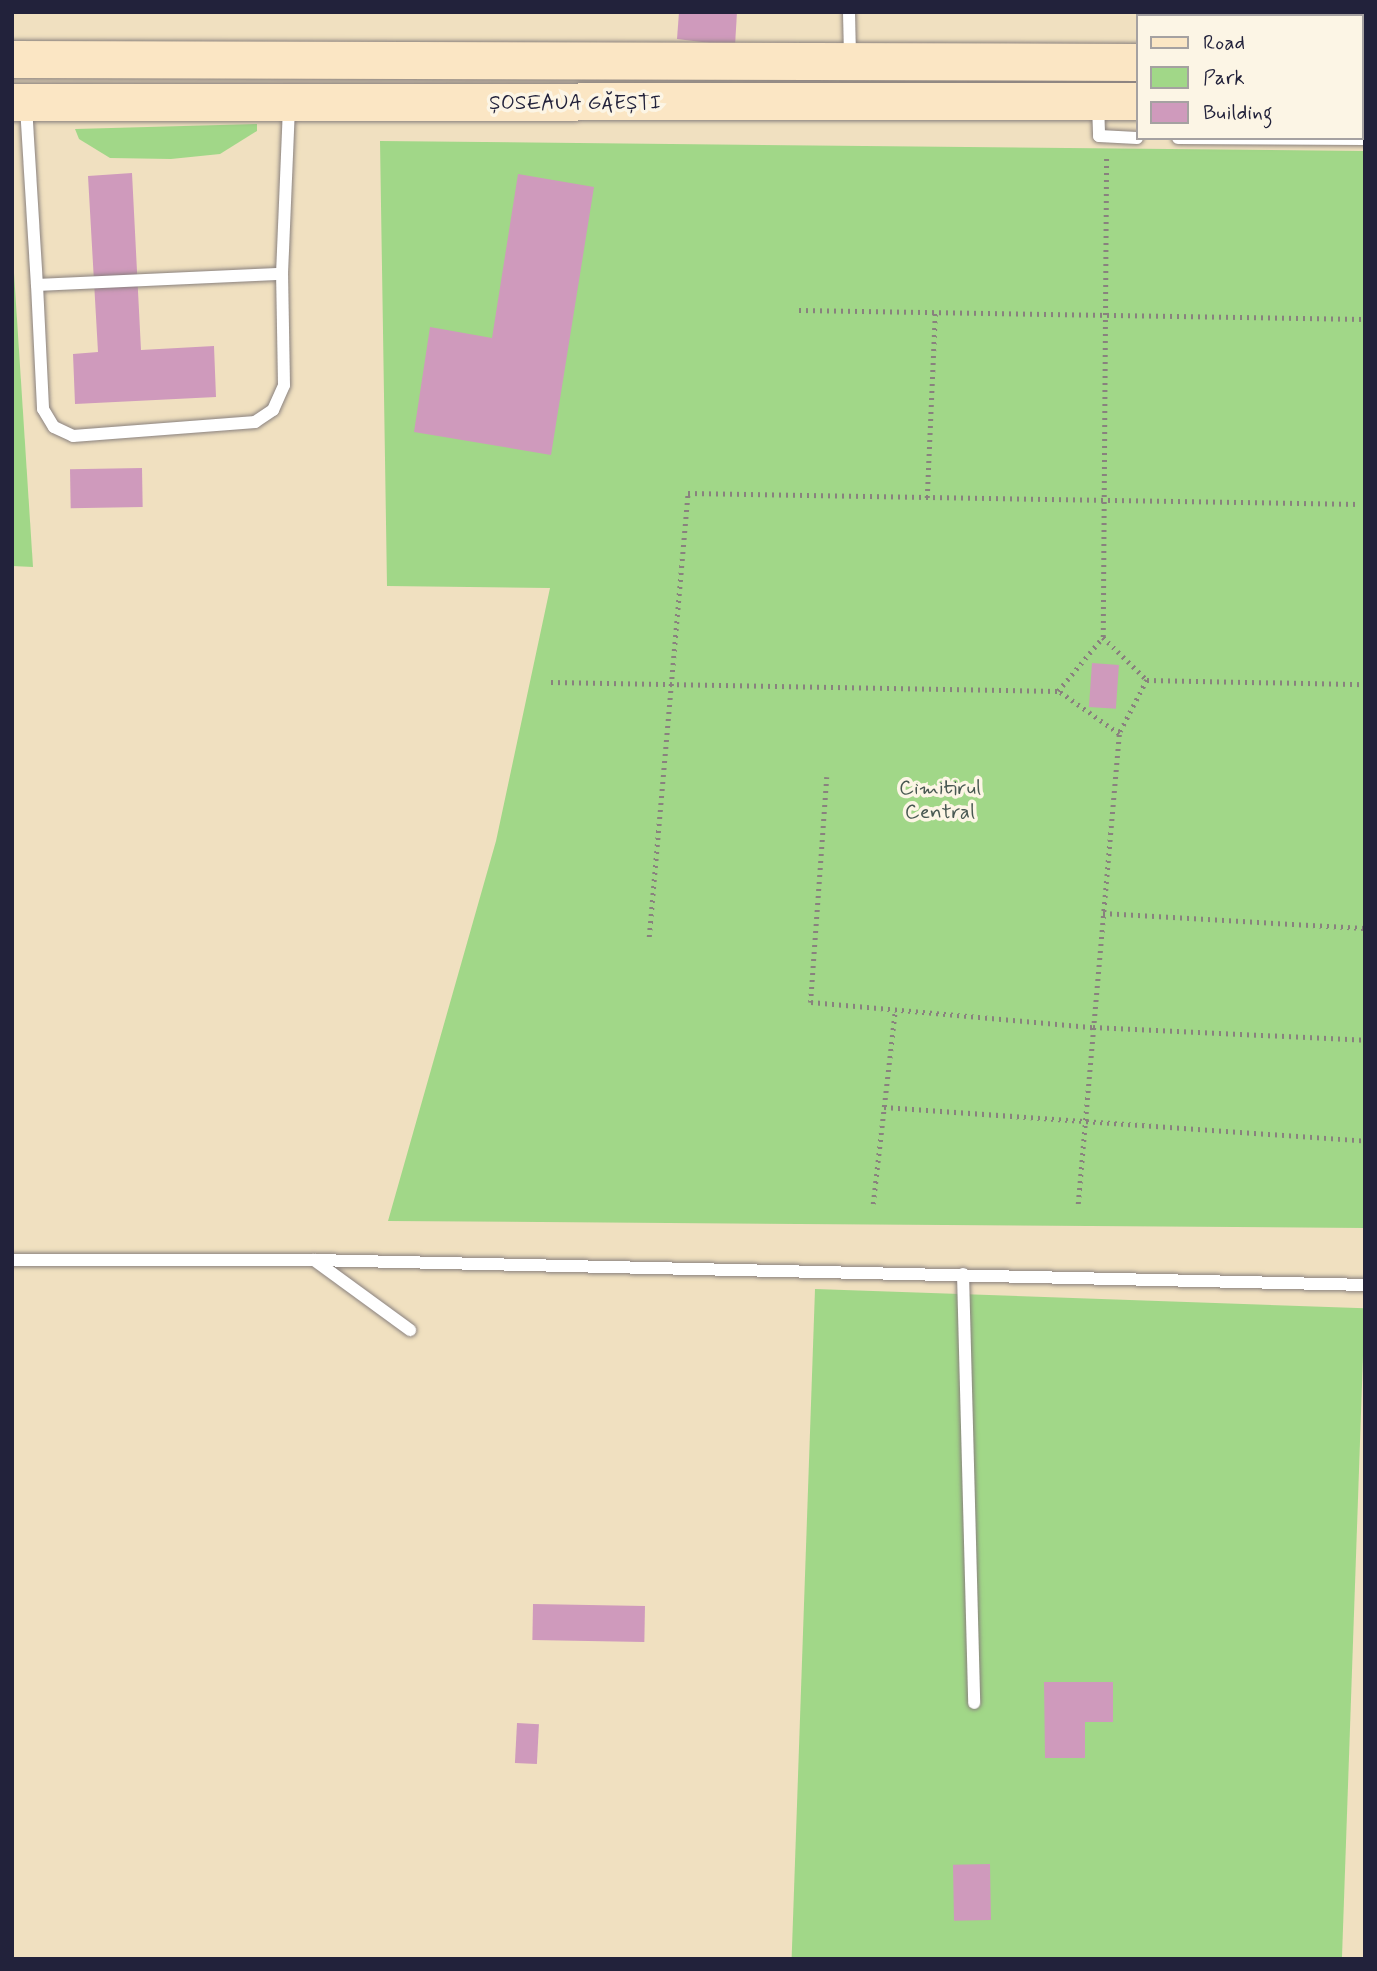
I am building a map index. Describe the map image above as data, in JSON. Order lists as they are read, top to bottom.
{
  "streets": {
    "main road": ["ȘOSEAUA GĂEȘTI"]
  },
  "parks": ["Cimitirul Central"],
  "legend": ["Road", "Park", "Building"]
}
